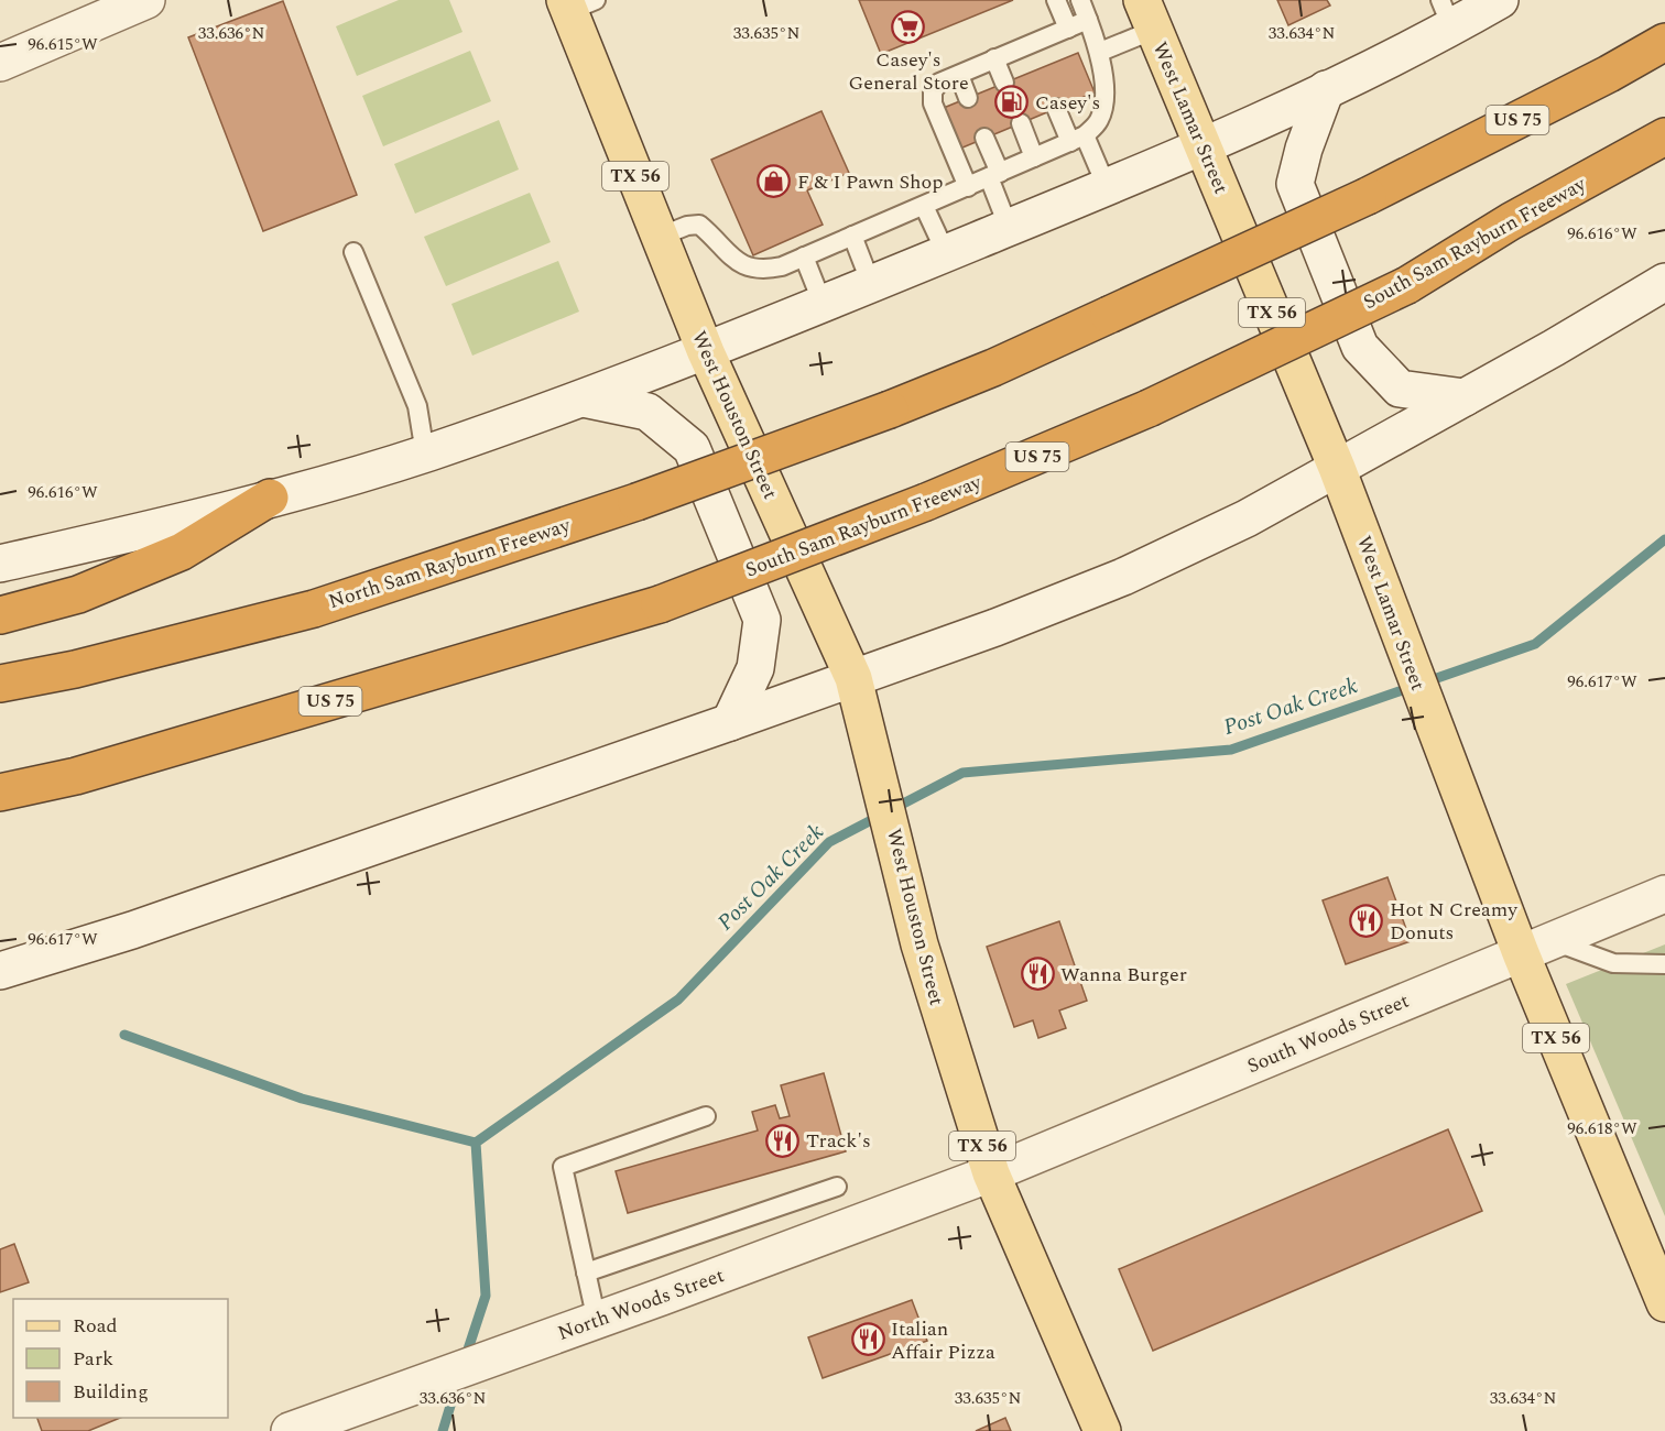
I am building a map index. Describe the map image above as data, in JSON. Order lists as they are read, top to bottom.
{
  "streets": {
    "highway": ["US 75", "South Sam Rayburn Freeway", "North Sam Rayburn Freeway"],
    "main road": [
      "West Lamar Street",
      "TX 56",
      "West Houston Street",
      "South Woods Street",
      "North Woods Street"
    ]
  },
  "crossings": [
    ["West Lamar Street", "South Woods Street"],
    ["West Houston Street", "South Woods Street"],
    ["West Houston Street", "North Woods Street"],
    ["South Woods Street", "North Woods Street"]
  ],
  "water": ["Post Oak Creek"],
  "places": {
    "supermarket": ["Casey's General Store"],
    "fuel station": ["Casey's"],
    "shop": ["F & I Pawn Shop"],
    "restaurant": [
      "Hot N Creamy Donuts",
      "Wanna Burger",
      "Track's",
      "Italian Affair Pizza"
    ]
  },
  "legend": ["Road", "Park", "Building"],
  "coordinates": [
    "33.636°N",
    "33.635°N",
    "33.634°N",
    "96.615°W",
    "96.616°W",
    "96.617°W",
    "96.618°W"
  ]
}
